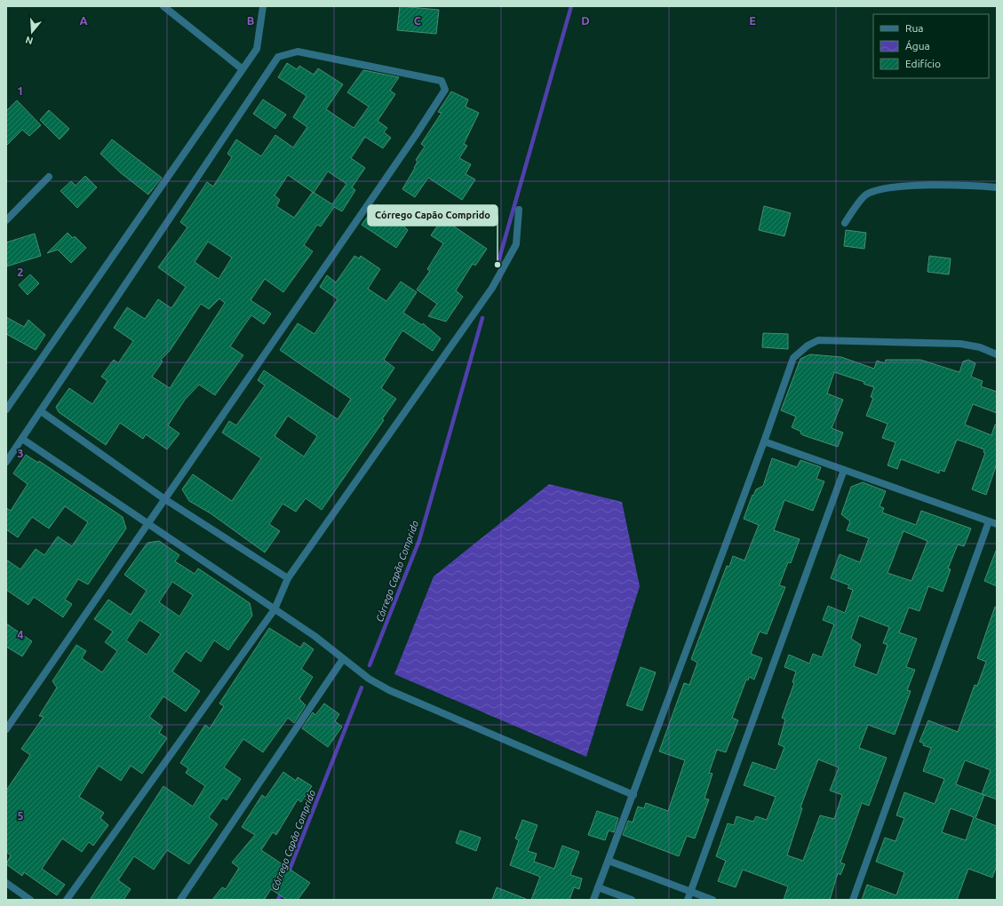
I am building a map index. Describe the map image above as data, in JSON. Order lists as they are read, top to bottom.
{
  "water": ["Córrego Capão Comprido"],
  "places": ["Córrego Capão Comprido"],
  "legend": ["Rua", "Água", "Edifício"],
  "north": "bottom",
  "grid": {
    "columns": [
      "A",
      "B",
      "C",
      "D",
      "E"
    ],
    "rows": [
      "1",
      "2",
      "3",
      "4",
      "5"
    ]
  }
}
